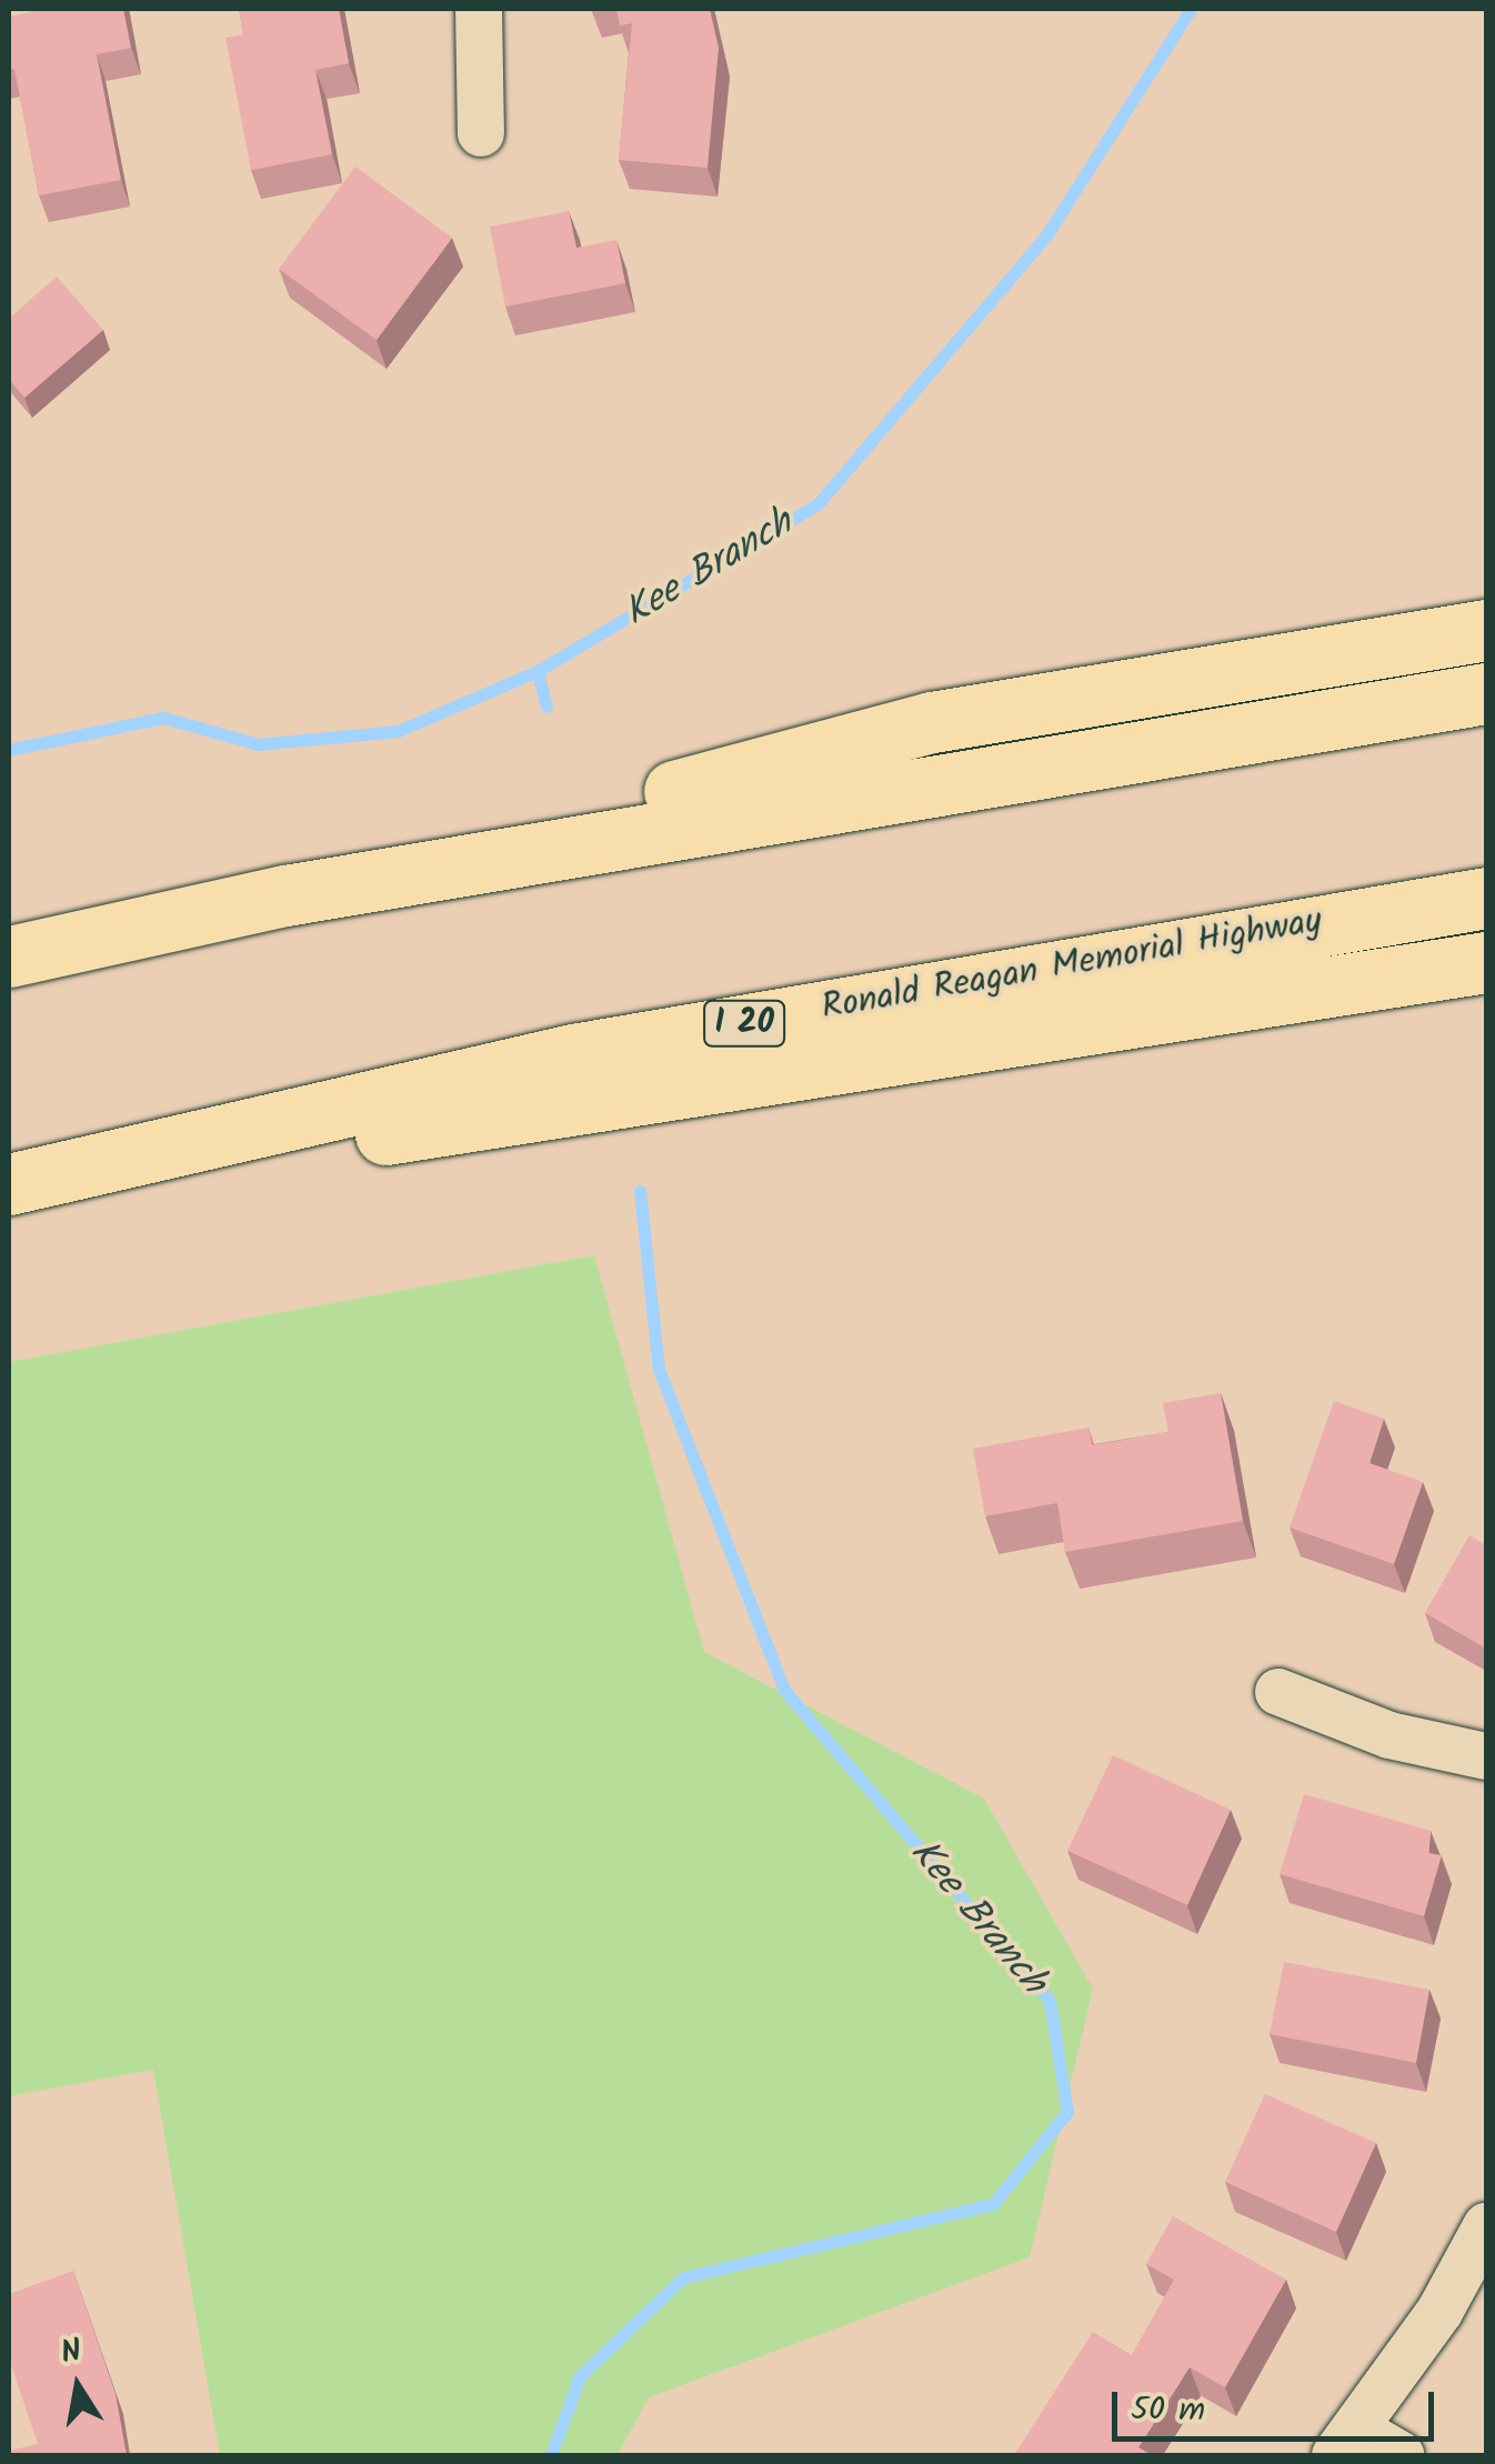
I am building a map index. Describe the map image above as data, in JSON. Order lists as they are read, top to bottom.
{
  "streets": {
    "highway": ["Ronald Reagan Memorial Highway", "I 20"]
  },
  "water": ["Kee Branch"],
  "scale_bar": "50 m",
  "north": "top"
}
